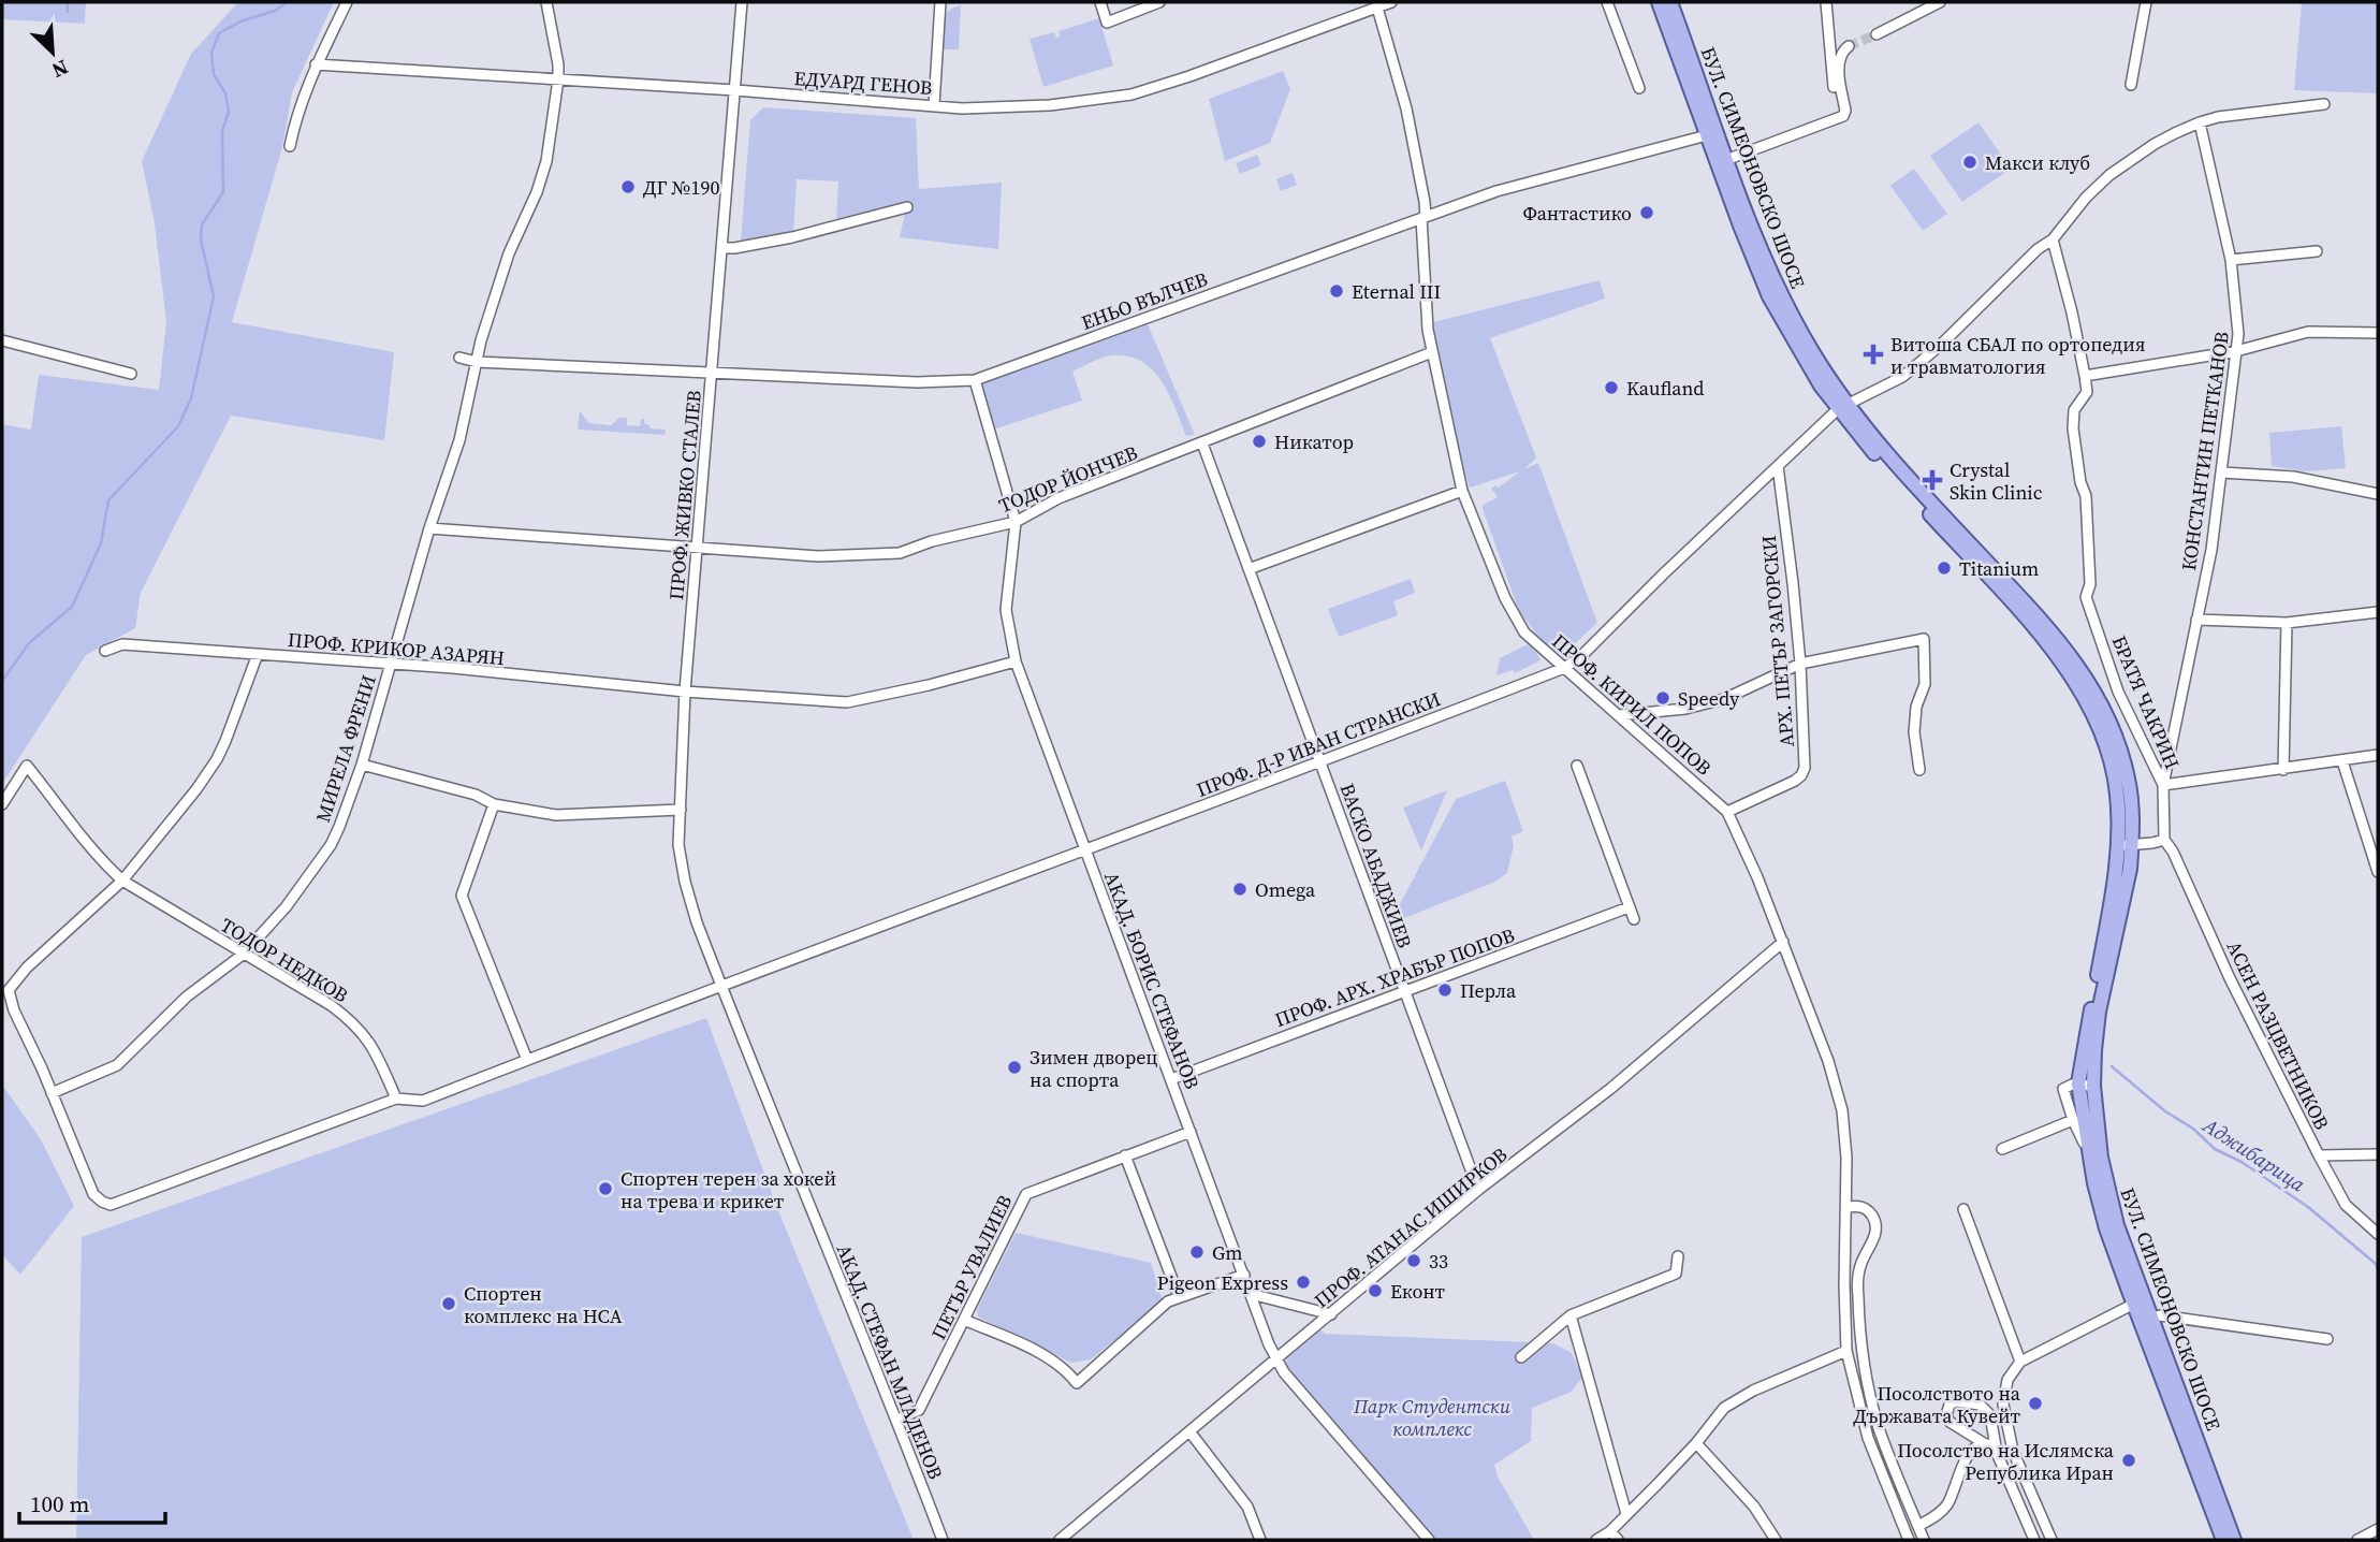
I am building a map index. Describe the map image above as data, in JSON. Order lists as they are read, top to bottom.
{
  "streets": {
    "main road": ["БУЛ. СИМЕОНОВСКО ШОСЕ"],
    "street": [
      "ЕДУАРД ГЕНОВ",
      "ЕНЬО ВЪЛЧЕВ",
      "КОНСТАНТИН ПЕТКАНОВ",
      "ТОДОР ЙОНЧЕВ",
      "ПРОФ. ЖИВКО СТАЛЕВ",
      "АРХ. ПЕТЪР ЗАГОРСКИ",
      "ПРОФ. КРИКОР АЗАРЯН",
      "БРАТЯ ЧАКРИН",
      "ПРОФ. КИРИЛ ПОПОВ",
      "ПРОФ. Д-Р ИВАН СТРАНСКИ",
      "МИРЕЛА ФРЕНИ",
      "ВАСКО АБАДЖИЕВ",
      "ТОДОР НЕДКОВ",
      "ПРОФ. АРХ. ХРАБЪР ПОПОВ",
      "АКАД. БОРИС СТЕФАНОВ",
      "АСЕН РАЗЦВЕТНИКОВ",
      "ПРОФ. АТАНАС ИШИРКОВ",
      "ПЕТЪР УВАЛИЕВ",
      "АКАД. СТЕФАН МЛАДЕНОВ"
    ]
  },
  "crossings": [
    ["ЕДУАРД ГЕНОВ", "ПРОФ. ЖИВКО СТАЛЕВ"],
    ["ЕДУАРД ГЕНОВ", "ПРОФ. КИРИЛ ПОПОВ"],
    ["ЕДУАРД ГЕНОВ", "МИРЕЛА ФРЕНИ"],
    ["БУЛ. СИМЕОНОВСКО ШОСЕ", "ЕНЬО ВЪЛЧЕВ"],
    ["БУЛ. СИМЕОНОВСКО ШОСЕ", "ПРОФ. Д-Р ИВАН СТРАНСКИ"],
    ["ЕНЬО ВЪЛЧЕВ", "ПРОФ. ЖИВКО СТАЛЕВ"],
    ["ЕНЬО ВЪЛЧЕВ", "ПРОФ. КИРИЛ ПОПОВ"],
    ["ЕНЬО ВЪЛЧЕВ", "МИРЕЛА ФРЕНИ"],
    ["ЕНЬО ВЪЛЧЕВ", "АКАД. БОРИС СТЕФАНОВ"],
    ["КОНСТАНТИН ПЕТКАНОВ", "БРАТЯ ЧАКРИН"],
    ["КОНСТАНТИН ПЕТКАНОВ", "АСЕН РАЗЦВЕТНИКОВ"],
    ["ТОДОР ЙОНЧЕВ", "ПРОФ. ЖИВКО СТАЛЕВ"],
    ["ТОДОР ЙОНЧЕВ", "ПРОФ. КИРИЛ ПОПОВ"],
    ["ТОДОР ЙОНЧЕВ", "МИРЕЛА ФРЕНИ"],
    ["ТОДОР ЙОНЧЕВ", "ВАСКО АБАДЖИЕВ"],
    ["ТОДОР ЙОНЧЕВ", "АКАД. БОРИС СТЕФАНОВ"],
    ["ПРОФ. ЖИВКО СТАЛЕВ", "ПРОФ. КРИКОР АЗАРЯН"],
    ["ПРОФ. ЖИВКО СТАЛЕВ", "ПРОФ. Д-Р ИВАН СТРАНСКИ"],
    ["ПРОФ. ЖИВКО СТАЛЕВ", "АКАД. СТЕФАН МЛАДЕНОВ"],
    ["АРХ. ПЕТЪР ЗАГОРСКИ", "ПРОФ. КИРИЛ ПОПОВ"],
    ["АРХ. ПЕТЪР ЗАГОРСКИ", "ПРОФ. Д-Р ИВАН СТРАНСКИ"],
    ["ПРОФ. КРИКОР АЗАРЯН", "МИРЕЛА ФРЕНИ"],
    ["ПРОФ. КРИКОР АЗАРЯН", "АКАД. БОРИС СТЕФАНОВ"],
    ["БРАТЯ ЧАКРИН", "АСЕН РАЗЦВЕТНИКОВ"],
    ["ПРОФ. КИРИЛ ПОПОВ", "ПРОФ. Д-Р ИВАН СТРАНСКИ"],
    ["ПРОФ. КИРИЛ ПОПОВ", "ПРОФ. АТАНАС ИШИРКОВ"],
    ["ПРОФ. Д-Р ИВАН СТРАНСКИ", "МИРЕЛА ФРЕНИ"],
    ["ПРОФ. Д-Р ИВАН СТРАНСКИ", "ВАСКО АБАДЖИЕВ"],
    ["ПРОФ. Д-Р ИВАН СТРАНСКИ", "ТОДОР НЕДКОВ"],
    ["ПРОФ. Д-Р ИВАН СТРАНСКИ", "АКАД. БОРИС СТЕФАНОВ"],
    ["ПРОФ. Д-Р ИВАН СТРАНСКИ", "АКАД. СТЕФАН МЛАДЕНОВ"],
    ["МИРЕЛА ФРЕНИ", "ТОДОР НЕДКОВ"],
    ["ВАСКО АБАДЖИЕВ", "ПРОФ. АРХ. ХРАБЪР ПОПОВ"],
    ["ВАСКО АБАДЖИЕВ", "ПРОФ. АТАНАС ИШИРКОВ"],
    ["ПРОФ. АРХ. ХРАБЪР ПОПОВ", "АКАД. БОРИС СТЕФАНОВ"],
    ["АКАД. БОРИС СТЕФАНОВ", "ПРОФ. АТАНАС ИШИРКОВ"],
    ["АКАД. БОРИС СТЕФАНОВ", "ПЕТЪР УВАЛИЕВ"],
    ["ПЕТЪР УВАЛИЕВ", "АКАД. СТЕФАН МЛАДЕНОВ"]
  ],
  "water": ["Аджибарица"],
  "parks": ["Парк Студентски комплекс"],
  "places": {
    "other": [
      "Макси клуб",
      "ДГ №190",
      "Фантастико",
      "Eternal III",
      "Kaufland",
      "Никатор",
      "Titanium",
      "Speedy",
      "Omega",
      "Перла",
      "Зимен дворец на спорта",
      "Спортен терен за хокей на трева и крикет",
      "Gm",
      "33",
      "Pigeon Express",
      "Еконт",
      "Спортен комплекс на НСА",
      "Посолството на Държавата Кувейт",
      "Посолство на Ислямска Република Иран"
    ],
    "health": ["Витоша СБАЛ по ортопедия и травматология", "Crystal Skin Clinic"]
  },
  "scale_bar": "100 m",
  "north": "bottom right"
}
